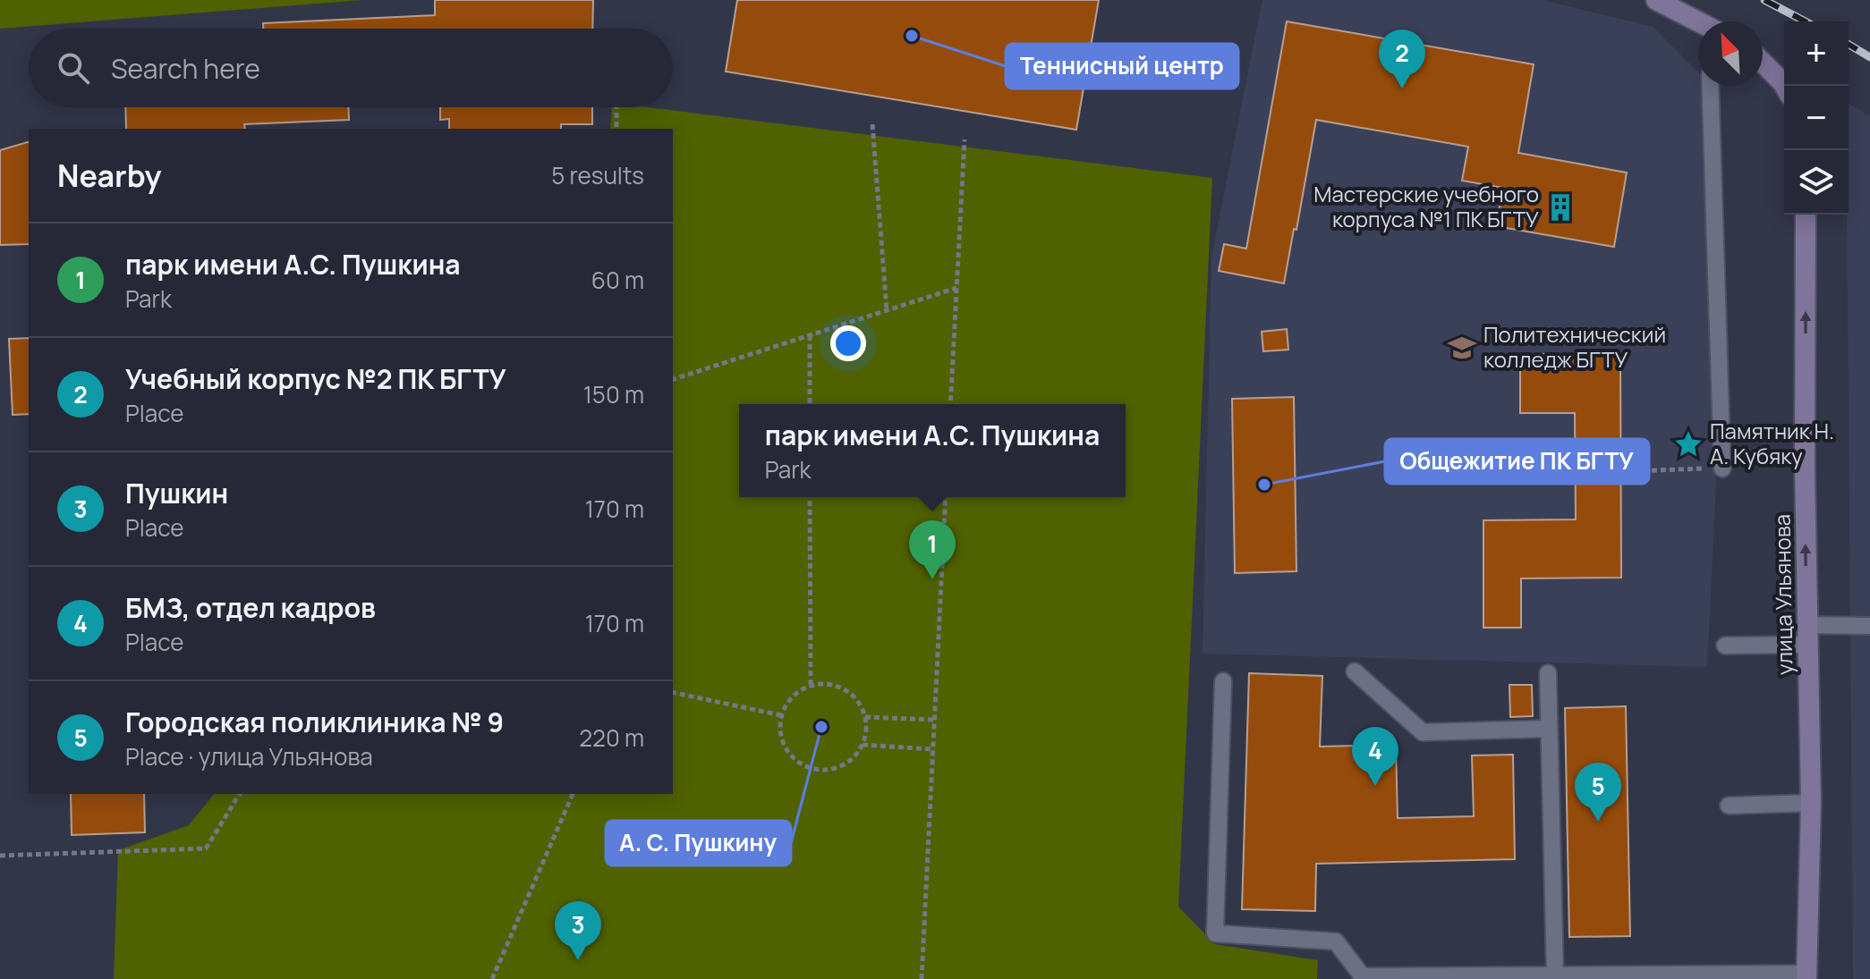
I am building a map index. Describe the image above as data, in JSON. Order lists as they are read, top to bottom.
{
  "streets": {
    "main road": ["улица Ульянова"]
  },
  "one_way": ["улица Ульянова"],
  "places": {
    "other": ["Теннисный центр", "Общежитие ПК БГТУ", "А. С. Пушкину"],
    "building": ["Мастерские учебного корпуса №1 ПК БГТУ"],
    "school or university": ["Политехнический колледж БГТУ"],
    "place": ["Памятник Н. А. Кубяку"]
  },
  "north": "top left",
  "page": {
    "map_buttons": ["+", "−"],
    "search": "Search here",
    "pins": [
      "2",
      "1",
      "4",
      "5",
      "3"
    ],
    "heading": ["Nearby", "5 results"],
    "list": [
      {
        "mark": "1",
        "name": "парк имени А.С. Пушкина",
        "note": "Park",
        "value": "60 m"
      },
      {
        "mark": "2",
        "name": "Учебный корпус №2 ПК БГТУ",
        "note": "Place",
        "value": "150 m"
      },
      {
        "mark": "3",
        "name": "Пушкин",
        "note": "Place",
        "value": "170 m"
      },
      {
        "mark": "4",
        "name": "БМЗ, отдел кадров",
        "note": "Place",
        "value": "170 m"
      },
      {
        "mark": "5",
        "name": "Городская поликлиника № 9",
        "note": "Place · улица Ульянова",
        "value": "220 m"
      }
    ],
    "popup": ["парк имени А.С. Пушкина", "Park"]
  }
}
